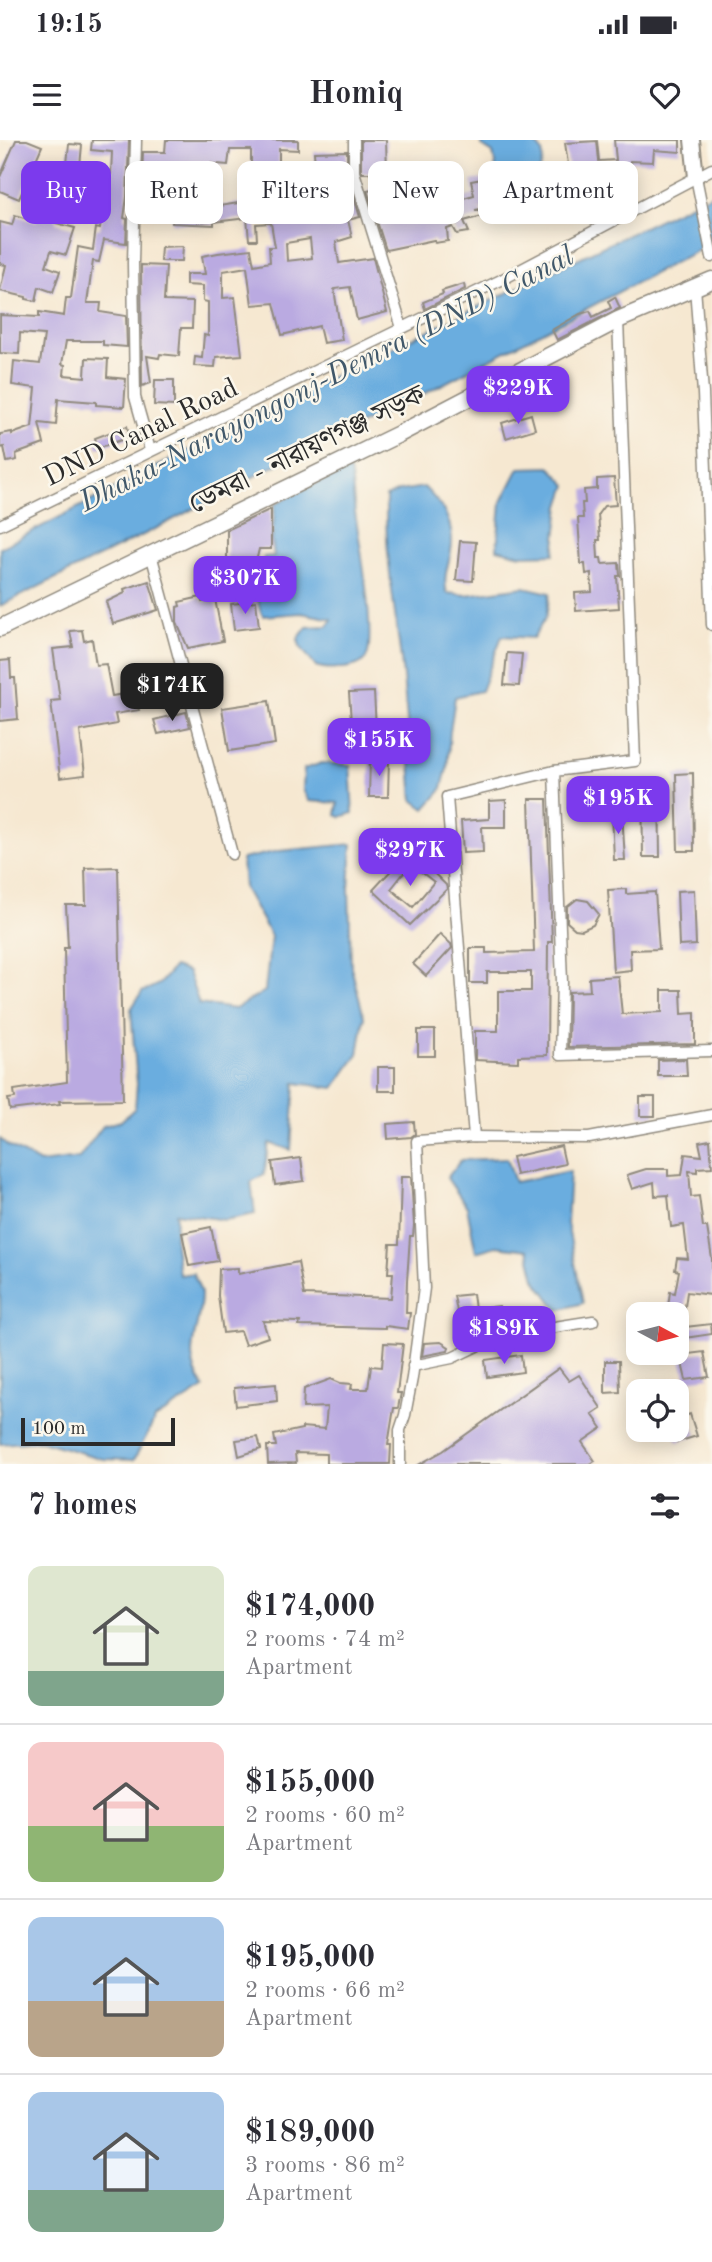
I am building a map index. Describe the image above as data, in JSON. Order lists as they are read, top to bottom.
{
  "streets": {
    "main road": ["ডেমরা - নারায়ণগঞ্জ সড়ক"],
    "street": ["DND Canal Road"]
  },
  "water": ["Dhaka-Narayongonj-Demra (DND) Canal"],
  "scale_bar": "100 m",
  "north": "right",
  "page": {
    "status": "19:15",
    "header": "Homiq",
    "chip": [
      "Buy",
      "Rent",
      "Filters",
      "New",
      "Apartment"
    ],
    "price": [
      "$229K",
      "$307K",
      "$174K",
      "$155K",
      "$195K",
      "$297K",
      "$189K"
    ],
    "scale": "100 m",
    "heading": "7 homes",
    "list": [
      {
        "name": "$174,000",
        "note": "2 rooms · 74 m² · Apartment"
      },
      {
        "name": "$155,000",
        "note": "2 rooms · 60 m² · Apartment"
      },
      {
        "name": "$195,000",
        "note": "2 rooms · 66 m² · Apartment"
      },
      {
        "name": "$189,000",
        "note": "3 rooms · 86 m² · Apartment"
      }
    ]
  }
}
